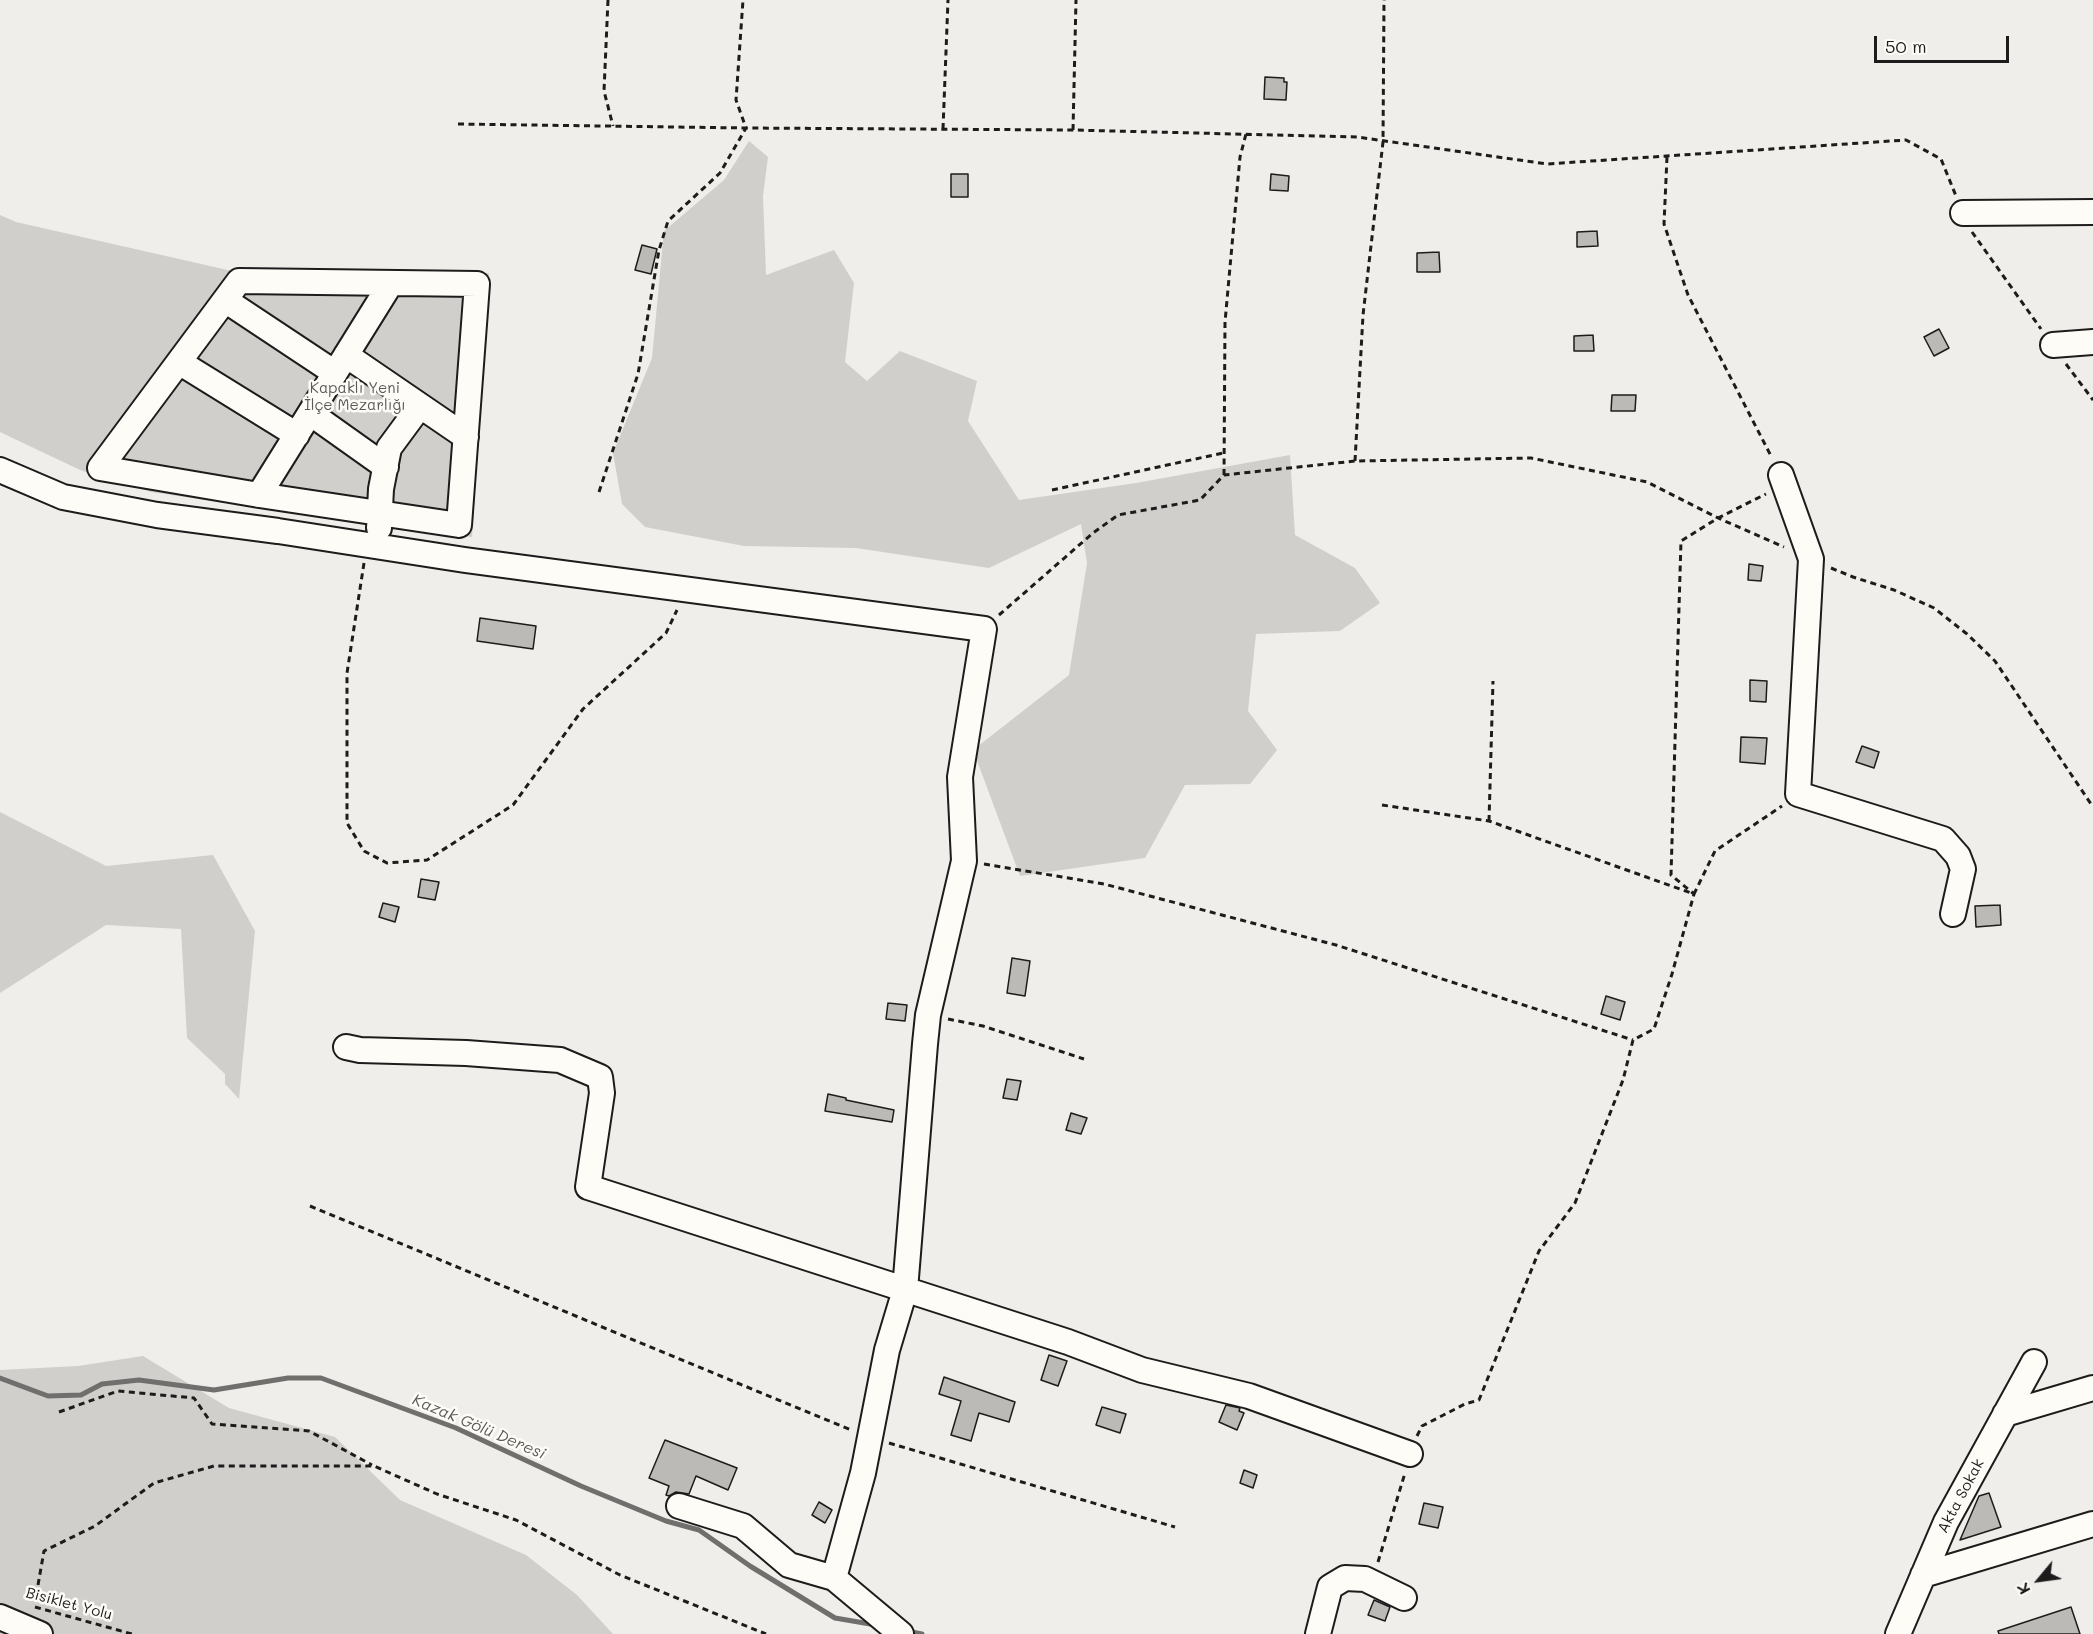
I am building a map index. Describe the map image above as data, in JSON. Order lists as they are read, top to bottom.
{
  "streets": {
    "street": ["Akta Sokak"],
    "path": ["Bisiklet Yolu"]
  },
  "water": ["Kazak Gölü Deresi"],
  "parks": ["Kapaklı Yeni İlçe Mezarlığı"],
  "scale_bar": "50 m",
  "north": "bottom left"
}
